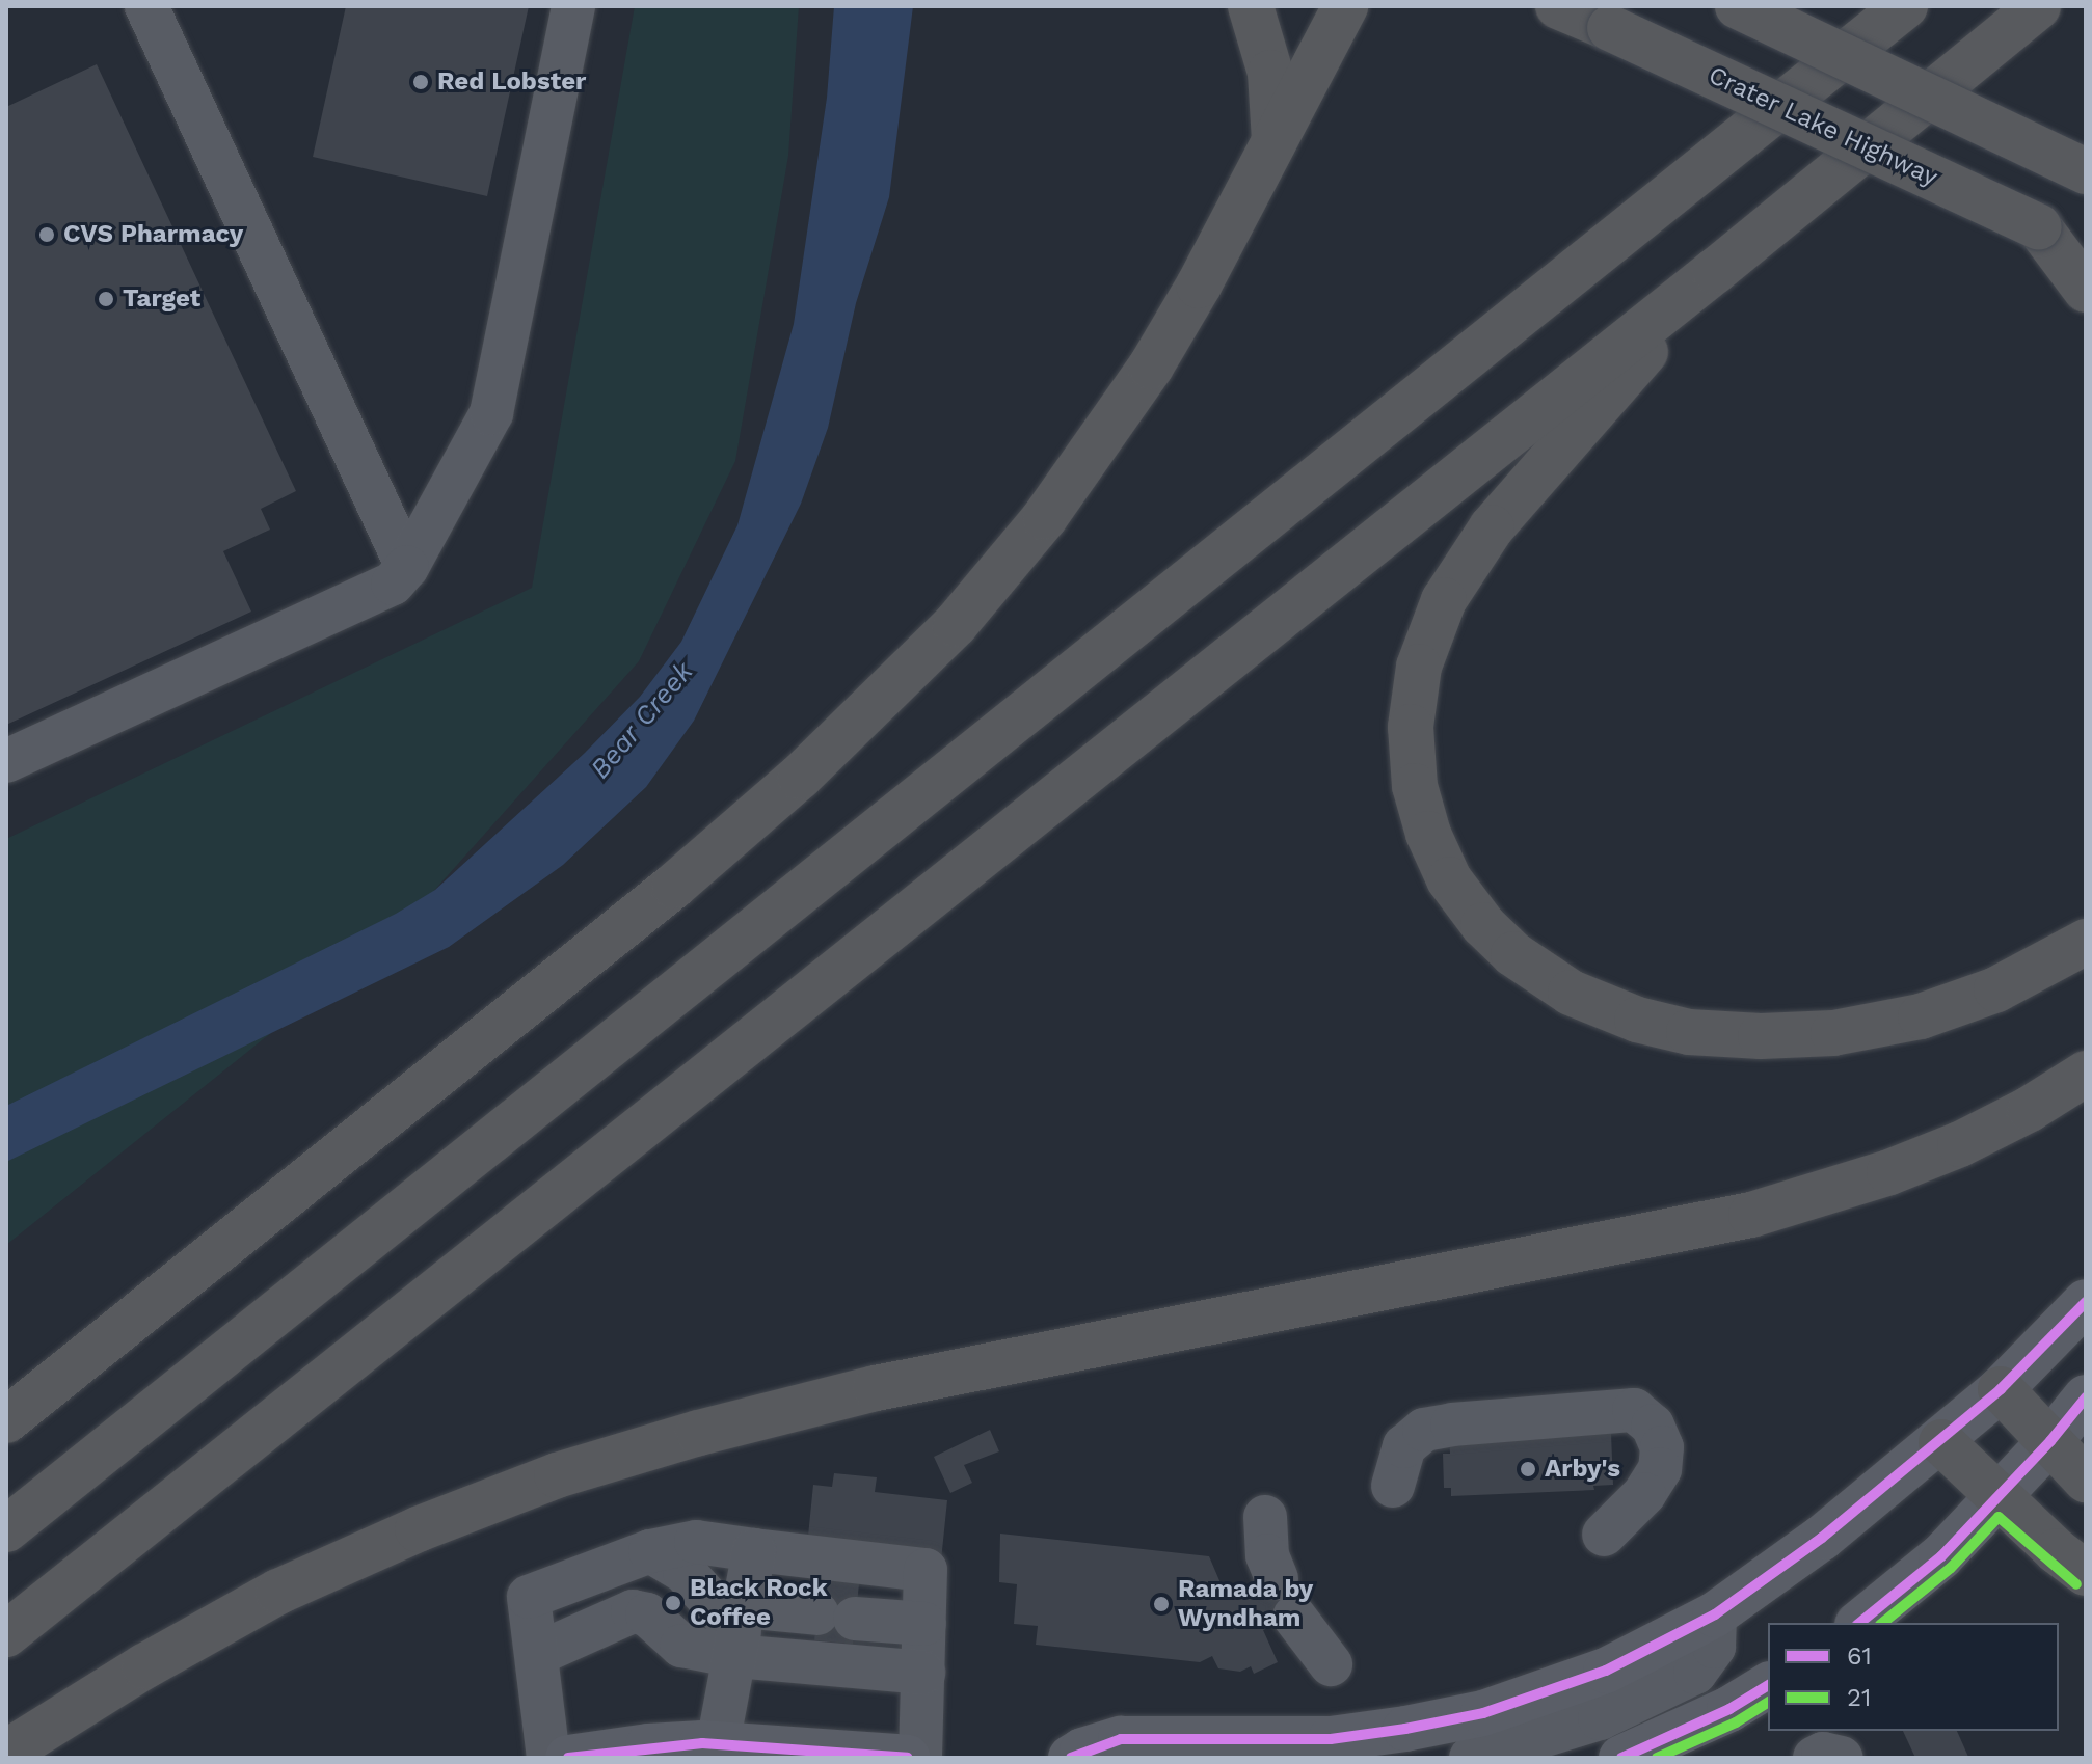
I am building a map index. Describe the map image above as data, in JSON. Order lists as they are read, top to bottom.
{
  "streets": {
    "highway": ["Crater Lake Highway"]
  },
  "water": ["Bear Creek"],
  "places": [
    "Red Lobster",
    "CVS Pharmacy",
    "Target",
    "Arby's",
    "Black Rock Coffee",
    "Ramada by Wyndham"
  ],
  "lines": ["transit line 61", "transit line 21"],
  "legend": ["61", "21"]
}
